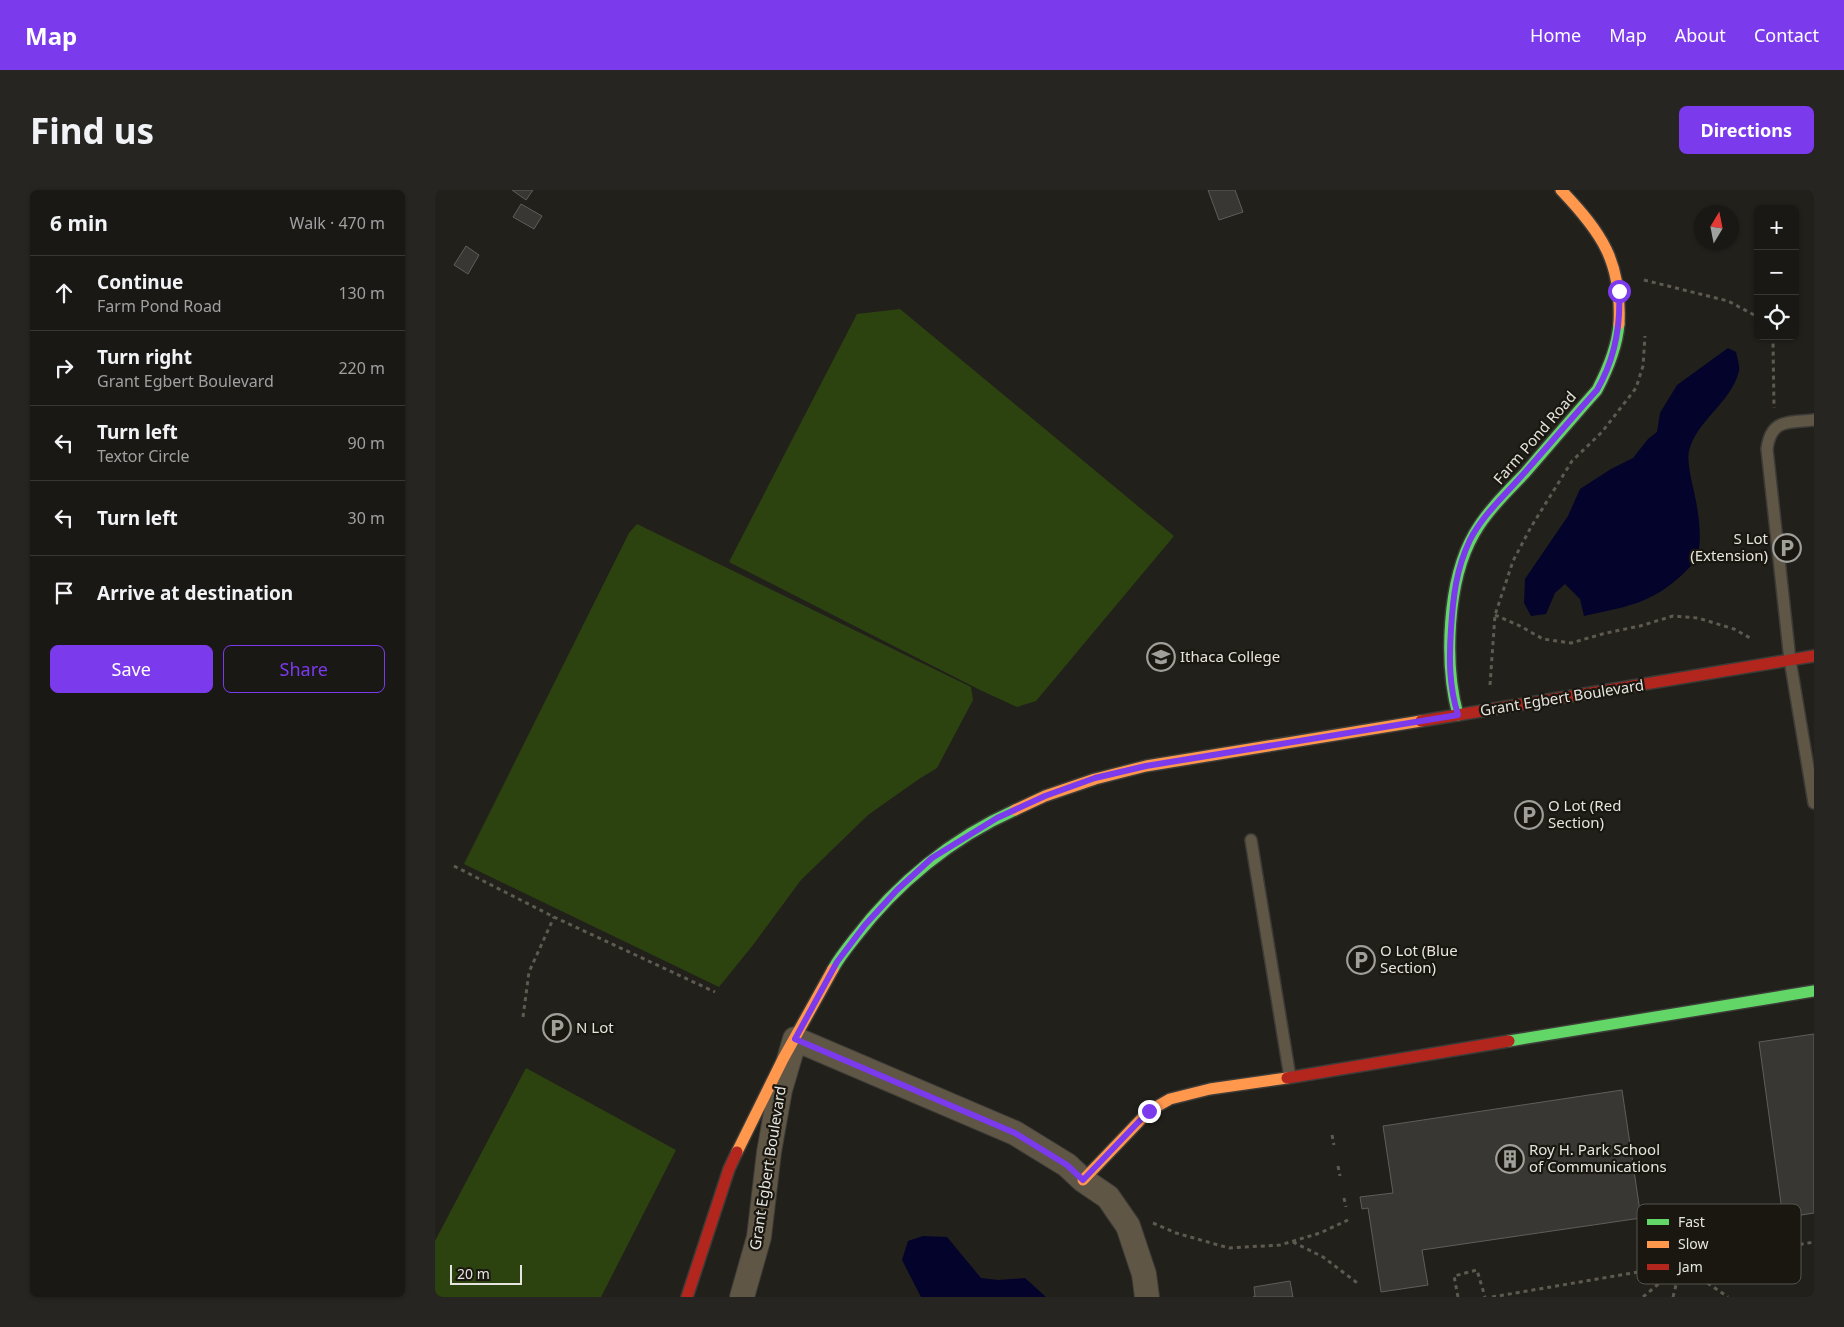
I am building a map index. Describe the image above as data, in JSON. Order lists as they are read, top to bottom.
{
  "streets": {
    "street": ["Farm Pond Road", "Grant Egbert Boulevard"]
  },
  "crossings": [
    ["Farm Pond Road", "Grant Egbert Boulevard"]
  ],
  "places": {
    "parking": [
      "S Lot (Extension)",
      "O Lot (Red Section)",
      "O Lot (Blue Section)",
      "N Lot"
    ],
    "school or university": ["Ithaca College"],
    "building": ["Roy H. Park School of Communications"]
  },
  "legend": ["Fast", "Slow", "Jam"],
  "scale_bar": "20 m",
  "north": "top",
  "page": {
    "header": "Map",
    "nav": [
      "Home",
      "Map",
      "About",
      "Contact"
    ],
    "buttons": [
      "Directions",
      ["Save", "Share"]
    ],
    "title": "Find us",
    "heading": ["6 min", "Walk · 470 m"],
    "map_buttons": ["+", "−"],
    "list": [
      ["Continue", "Farm Pond Road", "130 m"],
      ["Turn right", "Grant Egbert Boulevard", "220 m"],
      ["Turn left", "Textor Circle", "90 m"],
      ["Turn left", "30 m"],
      "Arrive at destination"
    ],
    "scale": "20 m"
  }
}
